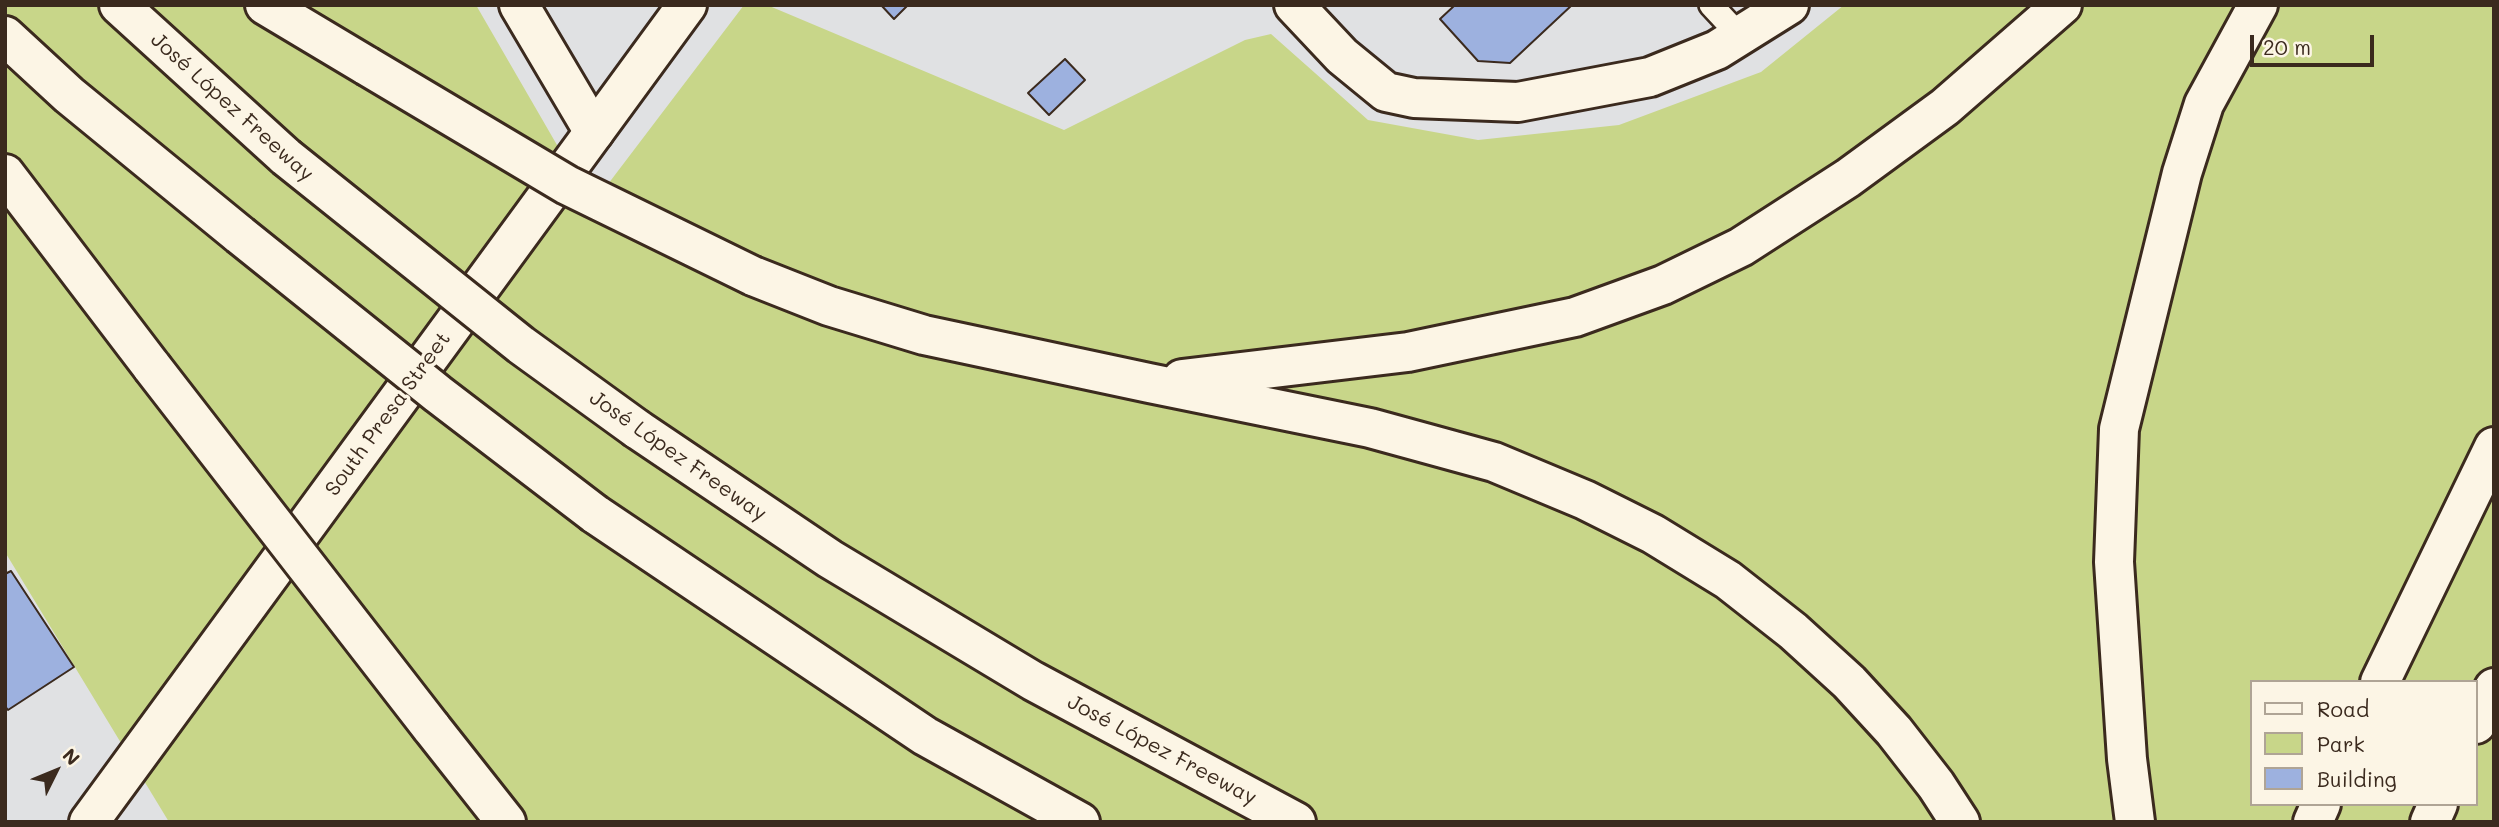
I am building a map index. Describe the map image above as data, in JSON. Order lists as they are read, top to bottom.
{
  "streets": {
    "main road": ["José López Freeway", "South Presa Street"]
  },
  "legend": ["Road", "Park", "Building"],
  "scale_bar": "20 m",
  "north": "top right"
}
